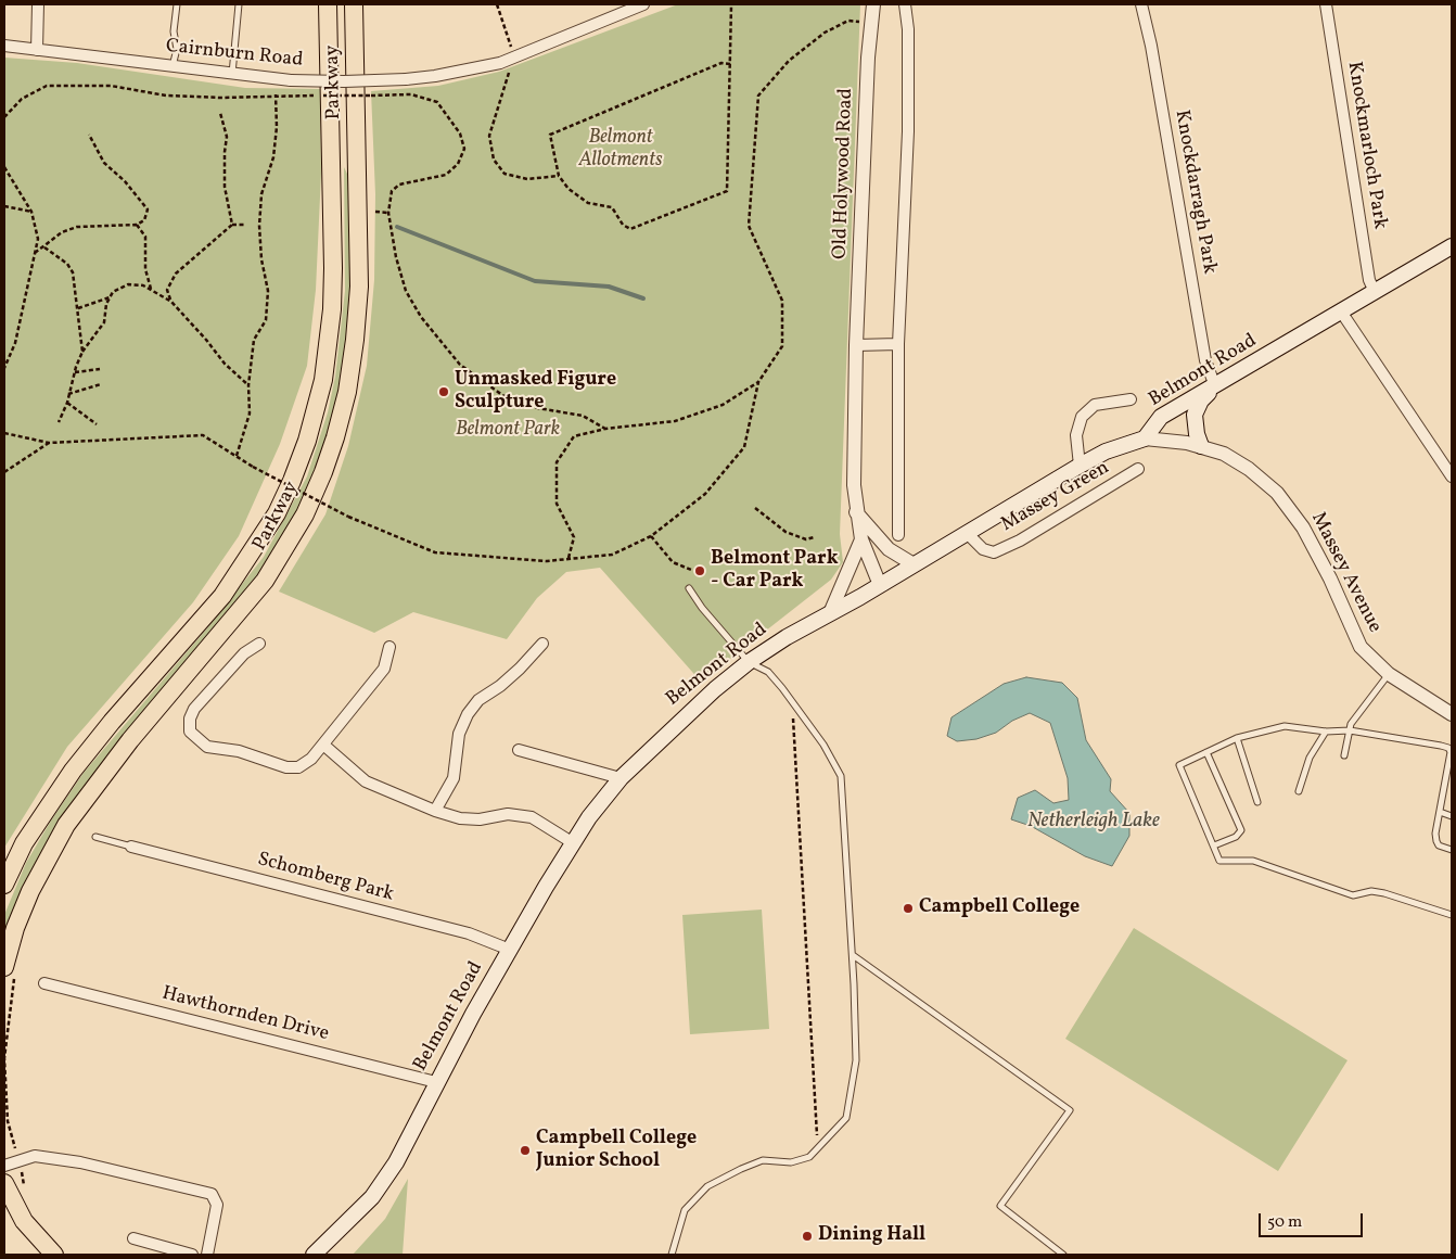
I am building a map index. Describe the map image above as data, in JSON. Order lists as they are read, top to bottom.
{
  "streets": {
    "highway": ["Parkway"],
    "main road": ["Belmont Road"],
    "street": [
      "Cairnburn Road",
      "Knockmarloch Park",
      "Old Holywood Road",
      "Knockdarragh Park",
      "Massey Green",
      "Massey Avenue",
      "Schomberg Park",
      "Hawthornden Drive"
    ]
  },
  "crossings": [
    ["Knockmarloch Park", "Belmont Road"],
    ["Old Holywood Road", "Belmont Road"],
    ["Knockdarragh Park", "Belmont Road"],
    ["Belmont Road", "Massey Green"],
    ["Belmont Road", "Massey Avenue"],
    ["Belmont Road", "Schomberg Park"],
    ["Belmont Road", "Hawthornden Drive"]
  ],
  "water": ["Netherleigh Lake"],
  "parks": ["Belmont Allotments", "Belmont Park"],
  "places": [
    "Unmasked Figure Sculpture",
    "Belmont Park - Car Park",
    "Campbell College",
    "Campbell College Junior School",
    "Dining Hall"
  ],
  "scale_bar": "50 m"
}
